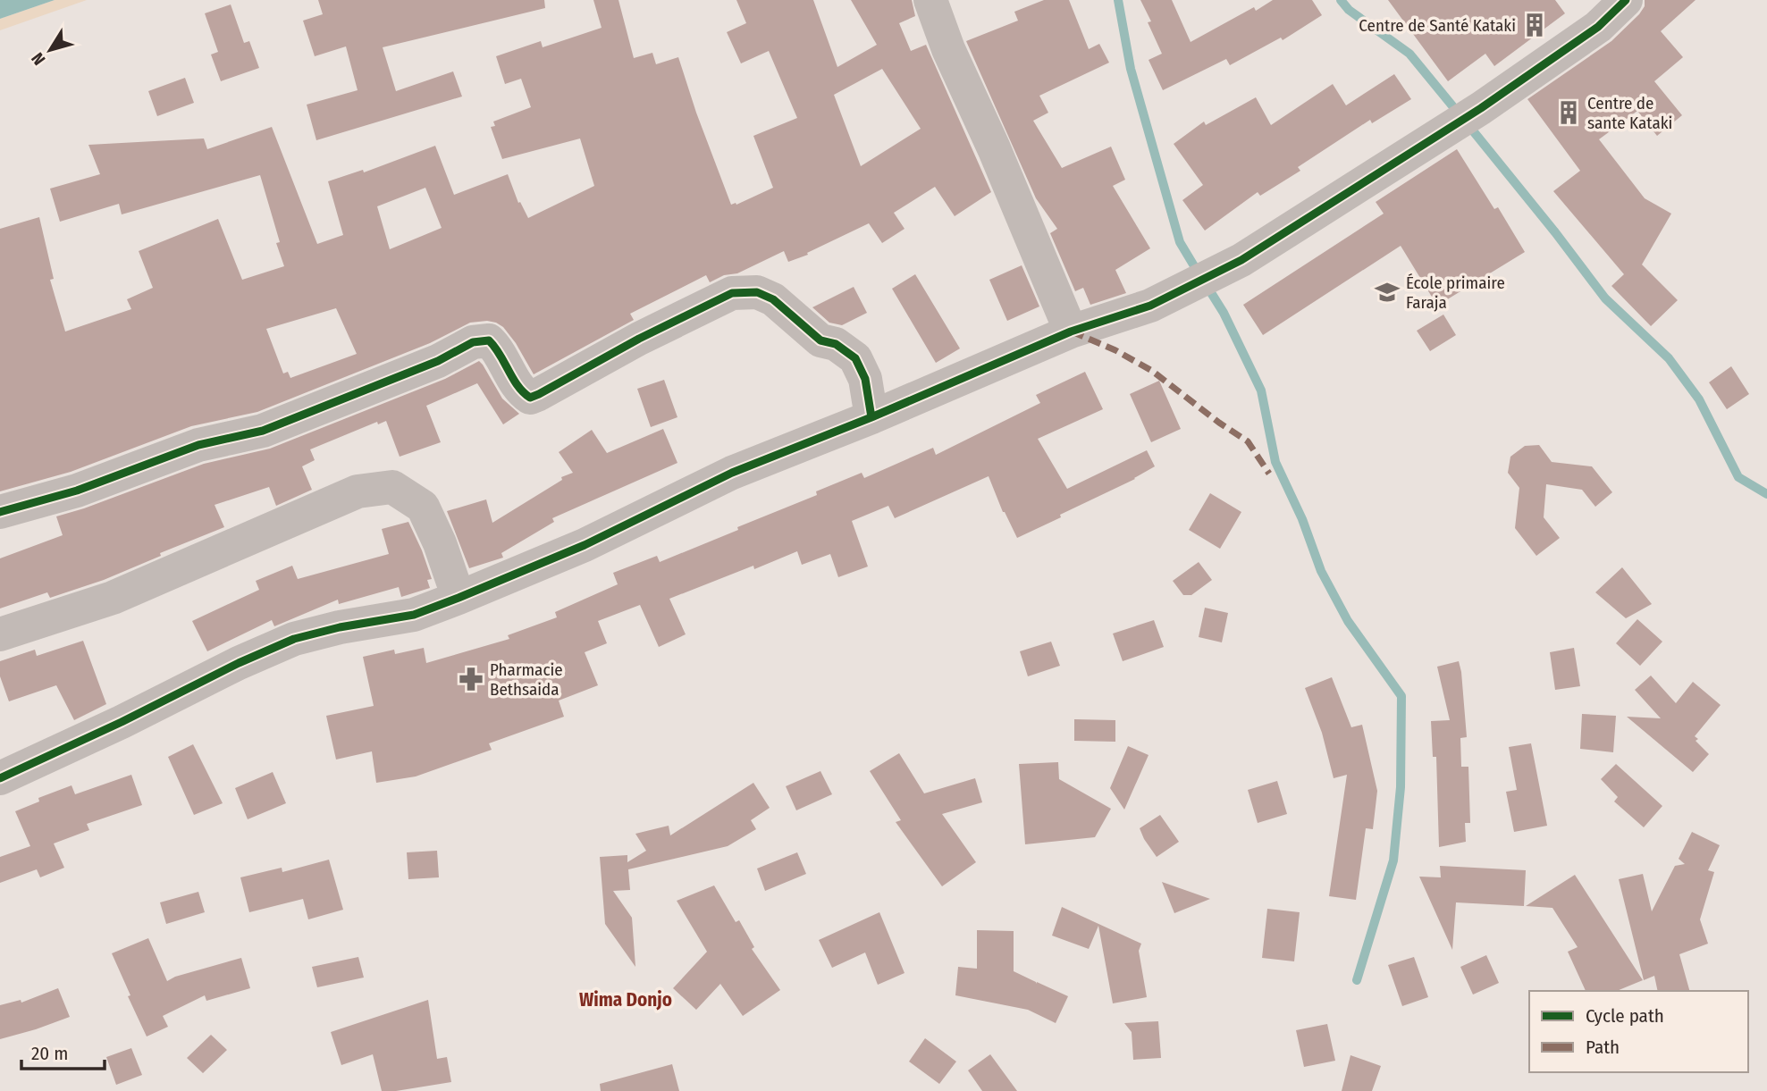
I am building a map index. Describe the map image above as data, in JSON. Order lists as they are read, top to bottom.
{
  "districts": ["Wima Donjo"],
  "places": {
    "building": ["Centre de Santé Kataki", "Centre de sante Kataki"],
    "school or university": ["École primaire Faraja"],
    "pharmacy": ["Pharmacie Bethsaida"]
  },
  "legend": ["Cycle path", "Path"],
  "scale_bar": "20 m",
  "north": "bottom left"
}
